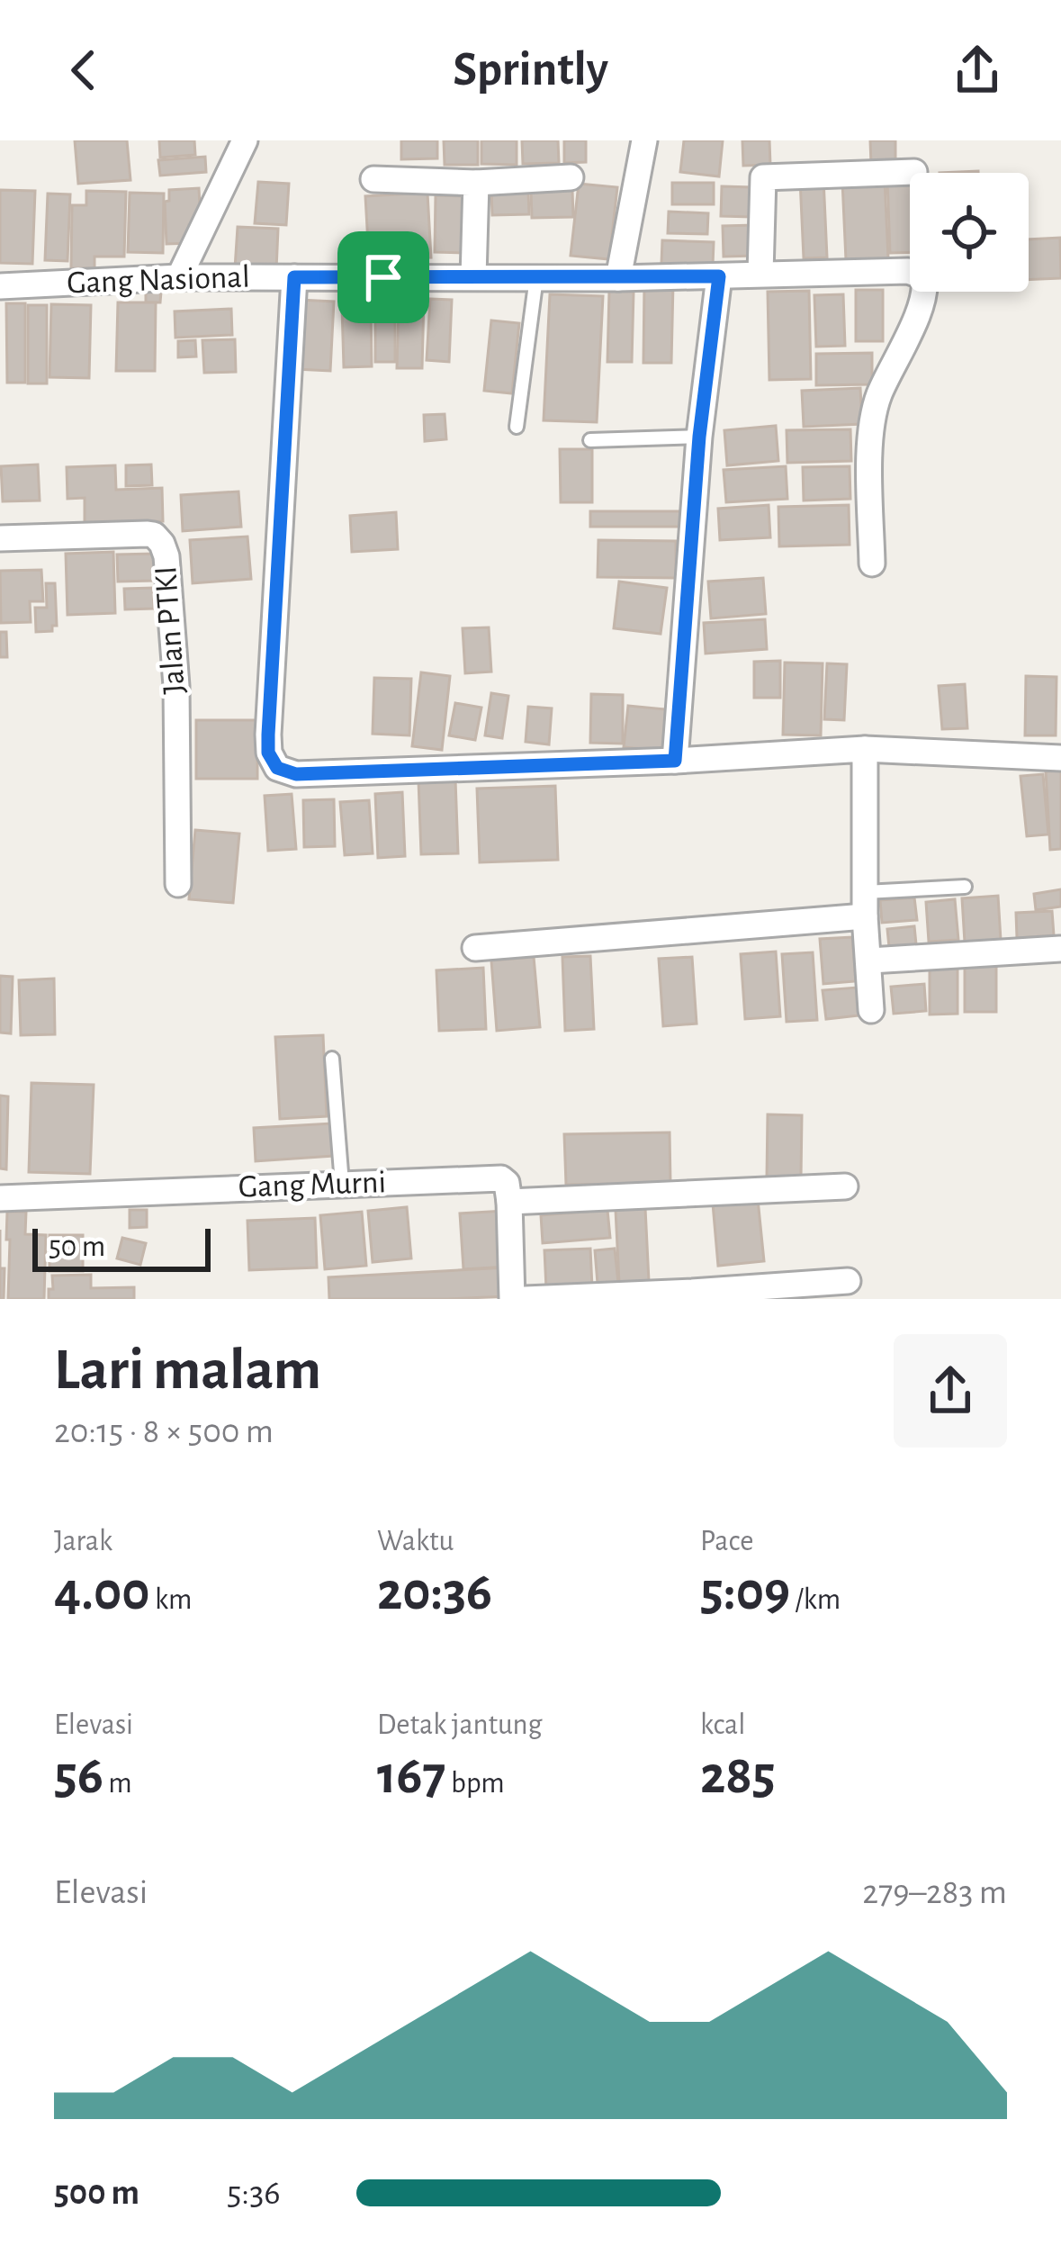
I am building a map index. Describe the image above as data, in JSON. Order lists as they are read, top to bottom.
{
  "streets": {
    "street": ["Gang Nasional", "Jalan PTKI", "Gang Murni"]
  },
  "scale_bar": "50 m",
  "page": {
    "header": "Sprintly",
    "scale": "50 m",
    "heading": ["Lari malam", "20:15 · 8 × 500 m"],
    "stats": [
      ["Jarak", "4.00 km"],
      ["Waktu", "20:36"],
      ["Pace", "5:09 /km"],
      ["Elevasi", "56 m"],
      ["Detak jantung", "167 bpm"],
      ["kcal", "285"]
    ],
    "chart": ["Elevasi", "279–283 m"],
    "list": [
      {
        "name": "500 m",
        "note": "5:36"
      }
    ]
  }
}
